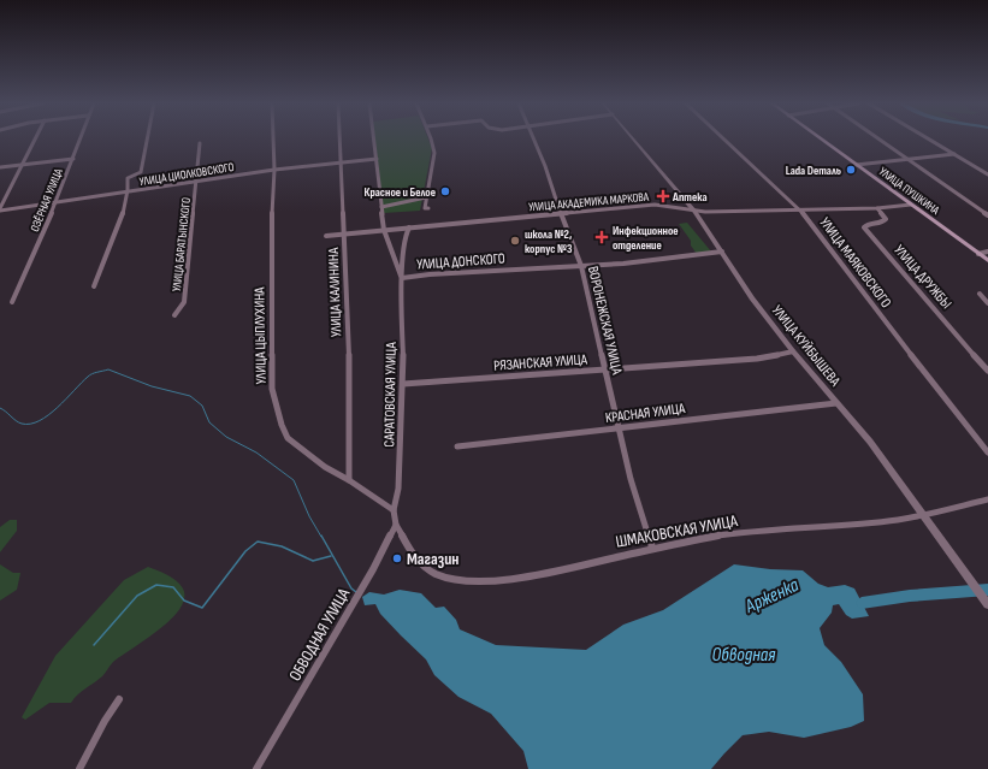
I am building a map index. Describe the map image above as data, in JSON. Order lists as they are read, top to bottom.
{
  "streets": {
    "main road": ["УЛИЦА ПУШКИНА"],
    "street": [
      "УЛИЦА ЦИОЛКОВСКОГО",
      "ОЗЁРНАЯ УЛИЦА",
      "УЛИЦА АКАДЕМИКА МАРКОВА",
      "УЛИЦА БАРАТЫНСКОГО",
      "УЛИЦА ДОНСКОГО",
      "УЛИЦА МАЯКОВСКОГО",
      "УЛИЦА ДРУЖБЫ",
      "УЛИЦА КАЛИНИНА",
      "ВОРОНЕЖСКАЯ УЛИЦА",
      "УЛИЦА ЦЫПЛУХИНА",
      "УЛИЦА КУЙБЫШЕВА",
      "РЯЗАНСКАЯ УЛИЦА",
      "САРАТОВСКАЯ УЛИЦА",
      "КРАСНАЯ УЛИЦА",
      "ШМАКОВСКАЯ УЛИЦА",
      "ОБВОДНАЯ УЛИЦА"
    ]
  },
  "crossings": [
    ["УЛИЦА ЦИОЛКОВСКОГО", "ОЗЁРНАЯ УЛИЦА"],
    ["УЛИЦА ЦИОЛКОВСКОГО", "УЛИЦА БАРАТЫНСКОГО"],
    ["УЛИЦА ЦИОЛКОВСКОГО", "УЛИЦА КАЛИНИНА"],
    ["УЛИЦА ЦИОЛКОВСКОГО", "УЛИЦА ЦЫПЛУХИНА"],
    ["УЛИЦА ЦИОЛКОВСКОГО", "САРАТОВСКАЯ УЛИЦА"],
    ["УЛИЦА ПУШКИНА", "УЛИЦА АКАДЕМИКА МАРКОВА"],
    ["УЛИЦА АКАДЕМИКА МАРКОВА", "УЛИЦА МАЯКОВСКОГО"],
    ["УЛИЦА АКАДЕМИКА МАРКОВА", "УЛИЦА ДРУЖБЫ"],
    ["УЛИЦА АКАДЕМИКА МАРКОВА", "УЛИЦА КАЛИНИНА"],
    ["УЛИЦА АКАДЕМИКА МАРКОВА", "ВОРОНЕЖСКАЯ УЛИЦА"],
    ["УЛИЦА АКАДЕМИКА МАРКОВА", "УЛИЦА КУЙБЫШЕВА"],
    ["УЛИЦА АКАДЕМИКА МАРКОВА", "САРАТОВСКАЯ УЛИЦА"],
    ["УЛИЦА ДОНСКОГО", "ВОРОНЕЖСКАЯ УЛИЦА"],
    ["УЛИЦА ДОНСКОГО", "УЛИЦА КУЙБЫШЕВА"],
    ["УЛИЦА ДОНСКОГО", "САРАТОВСКАЯ УЛИЦА"],
    ["УЛИЦА КАЛИНИНА", "УЛИЦА ЦЫПЛУХИНА"],
    ["ВОРОНЕЖСКАЯ УЛИЦА", "РЯЗАНСКАЯ УЛИЦА"],
    ["ВОРОНЕЖСКАЯ УЛИЦА", "КРАСНАЯ УЛИЦА"],
    ["ВОРОНЕЖСКАЯ УЛИЦА", "ШМАКОВСКАЯ УЛИЦА"],
    ["УЛИЦА ЦЫПЛУХИНА", "САРАТОВСКАЯ УЛИЦА"],
    ["УЛИЦА КУЙБЫШЕВА", "РЯЗАНСКАЯ УЛИЦА"],
    ["УЛИЦА КУЙБЫШЕВА", "КРАСНАЯ УЛИЦА"],
    ["УЛИЦА КУЙБЫШЕВА", "ШМАКОВСКАЯ УЛИЦА"],
    ["РЯЗАНСКАЯ УЛИЦА", "САРАТОВСКАЯ УЛИЦА"],
    ["ШМАКОВСКАЯ УЛИЦА", "ОБВОДНАЯ УЛИЦА"]
  ],
  "water": ["Арженка", "Обводная"],
  "places": {
    "other": [
      "Lada Dеталь",
      "Красное и Белое",
      "школа №2, корпус №3",
      "Магазин"
    ],
    "health": ["Аптека", "Инфекционное отделение"]
  }
}
